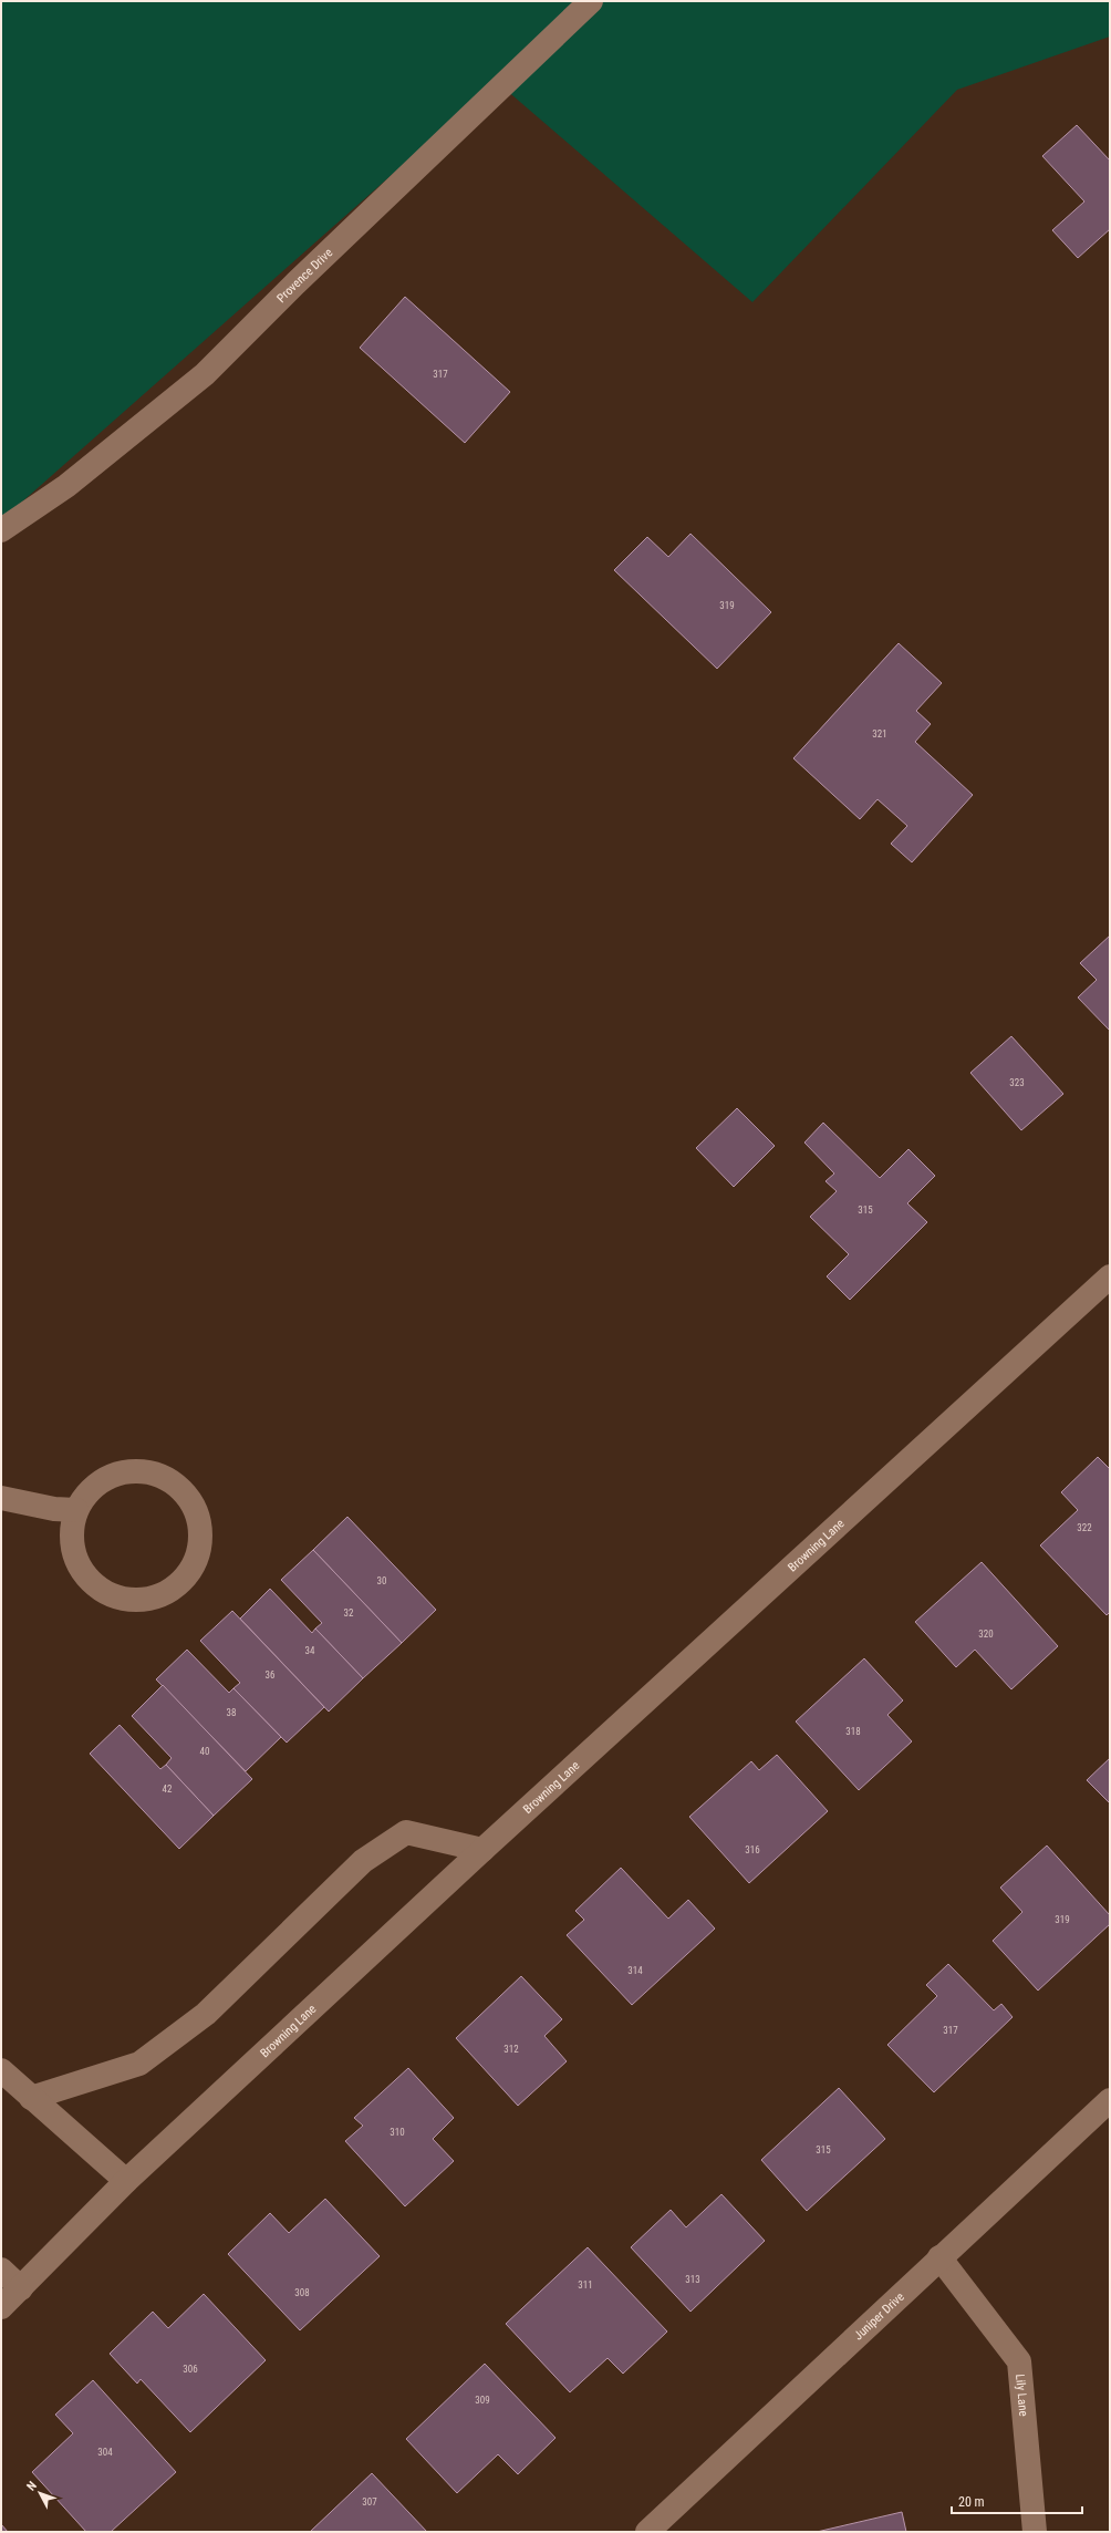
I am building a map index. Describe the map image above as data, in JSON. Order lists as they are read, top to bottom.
{
  "streets": {
    "street": [
      "Provence Drive",
      "Browning Lane",
      "Juniper Drive",
      "Lily Lane"
    ]
  },
  "crossings": [
    ["Juniper Drive", "Lily Lane"]
  ],
  "house_numbers": [
    "317",
    "319",
    "321",
    "323",
    "315",
    "322",
    "30",
    "32",
    "320",
    "34",
    "36",
    "38",
    "318",
    "40",
    "42",
    "316",
    "319",
    "314",
    "317",
    "312",
    "310",
    "315",
    "313",
    "311",
    "308",
    "306",
    "309",
    "304",
    "307"
  ],
  "scale_bar": "20 m",
  "north": "top left"
}
